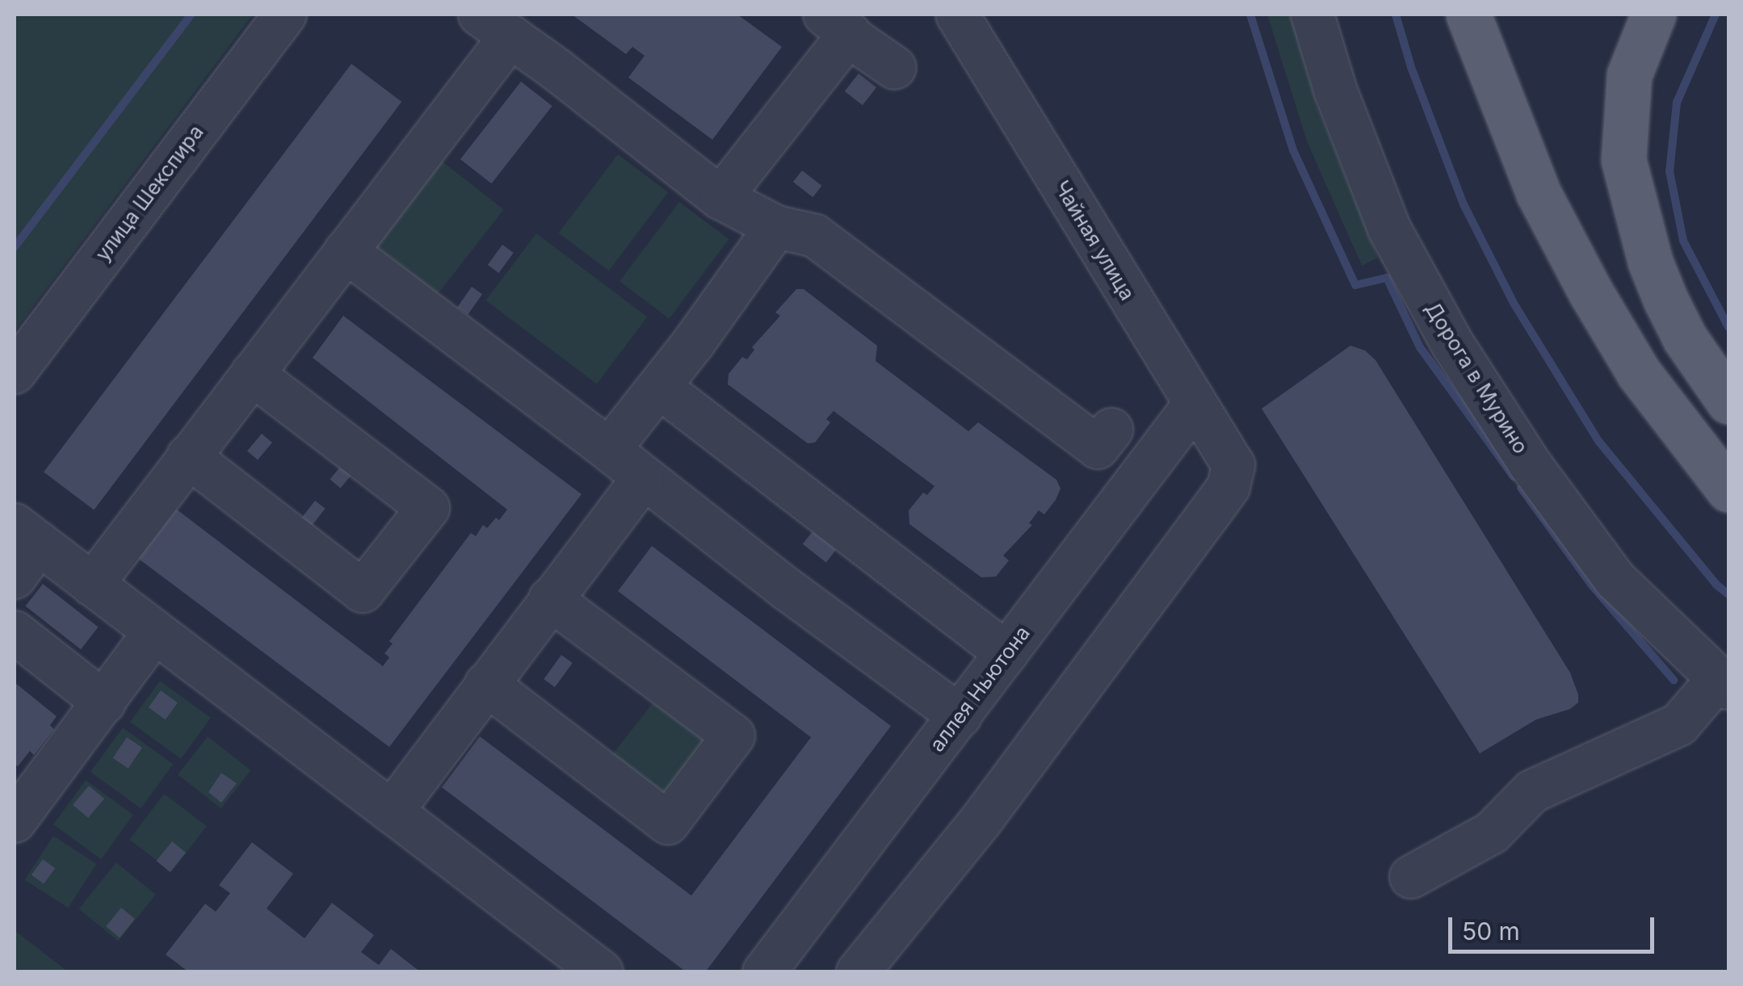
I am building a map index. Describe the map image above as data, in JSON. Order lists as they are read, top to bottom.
{
  "streets": {
    "street": [
      "улица Шекспира",
      "Чайная улица",
      "Дорога в Мурино",
      "аллея Ньютона"
    ]
  },
  "crossings": [
    ["Чайная улица", "аллея Ньютона"]
  ],
  "scale_bar": "50 m"
}
